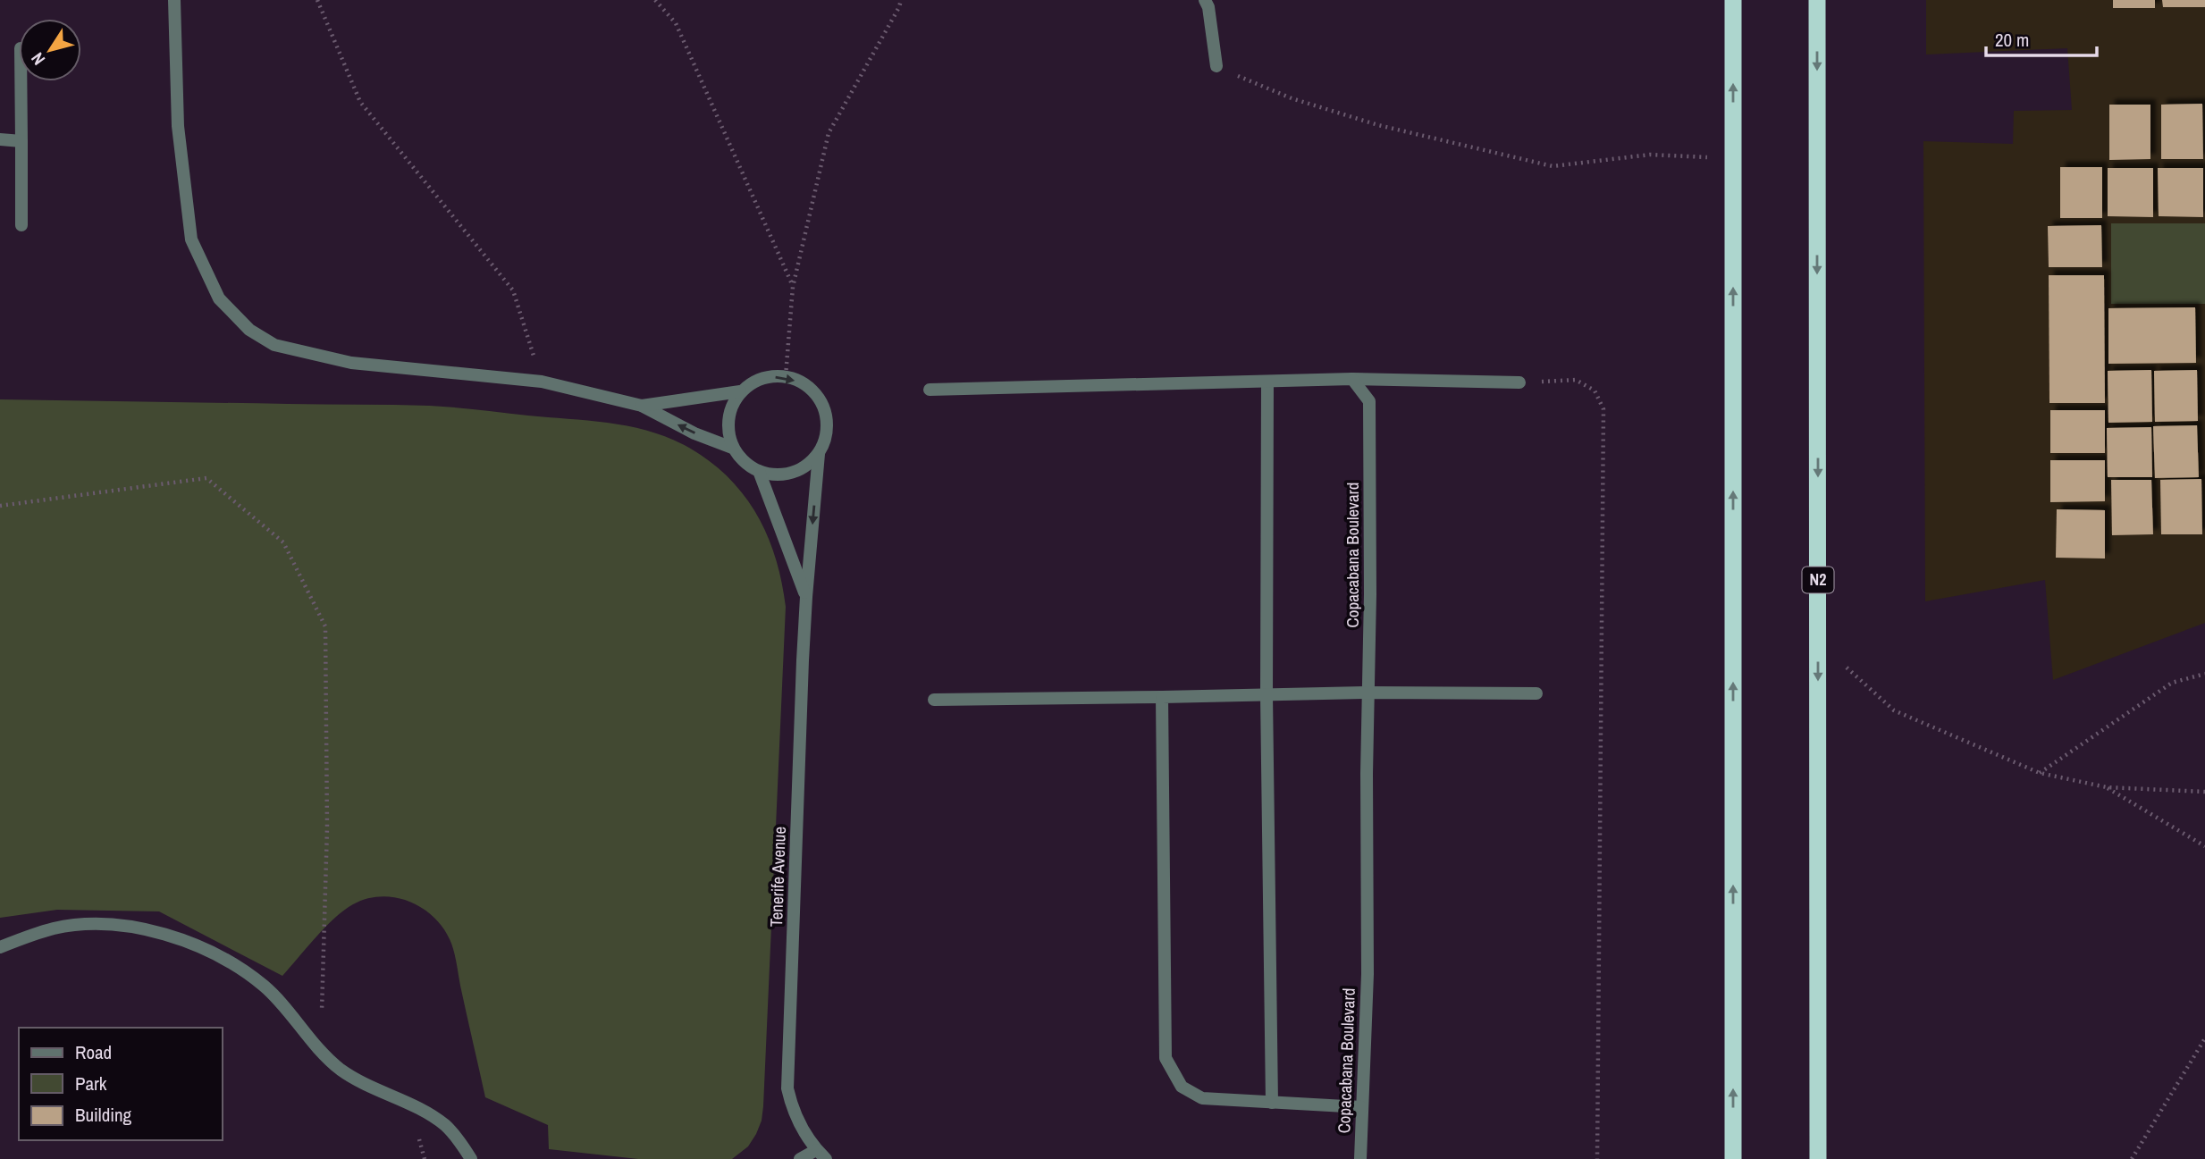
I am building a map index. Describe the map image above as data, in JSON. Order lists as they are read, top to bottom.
{
  "streets": {
    "highway": ["N2"],
    "street": ["Copacabana Boulevard", "Tenerife Avenue"]
  },
  "legend": ["Road", "Park", "Building"],
  "scale_bar": "20 m",
  "north": "bottom left"
}
